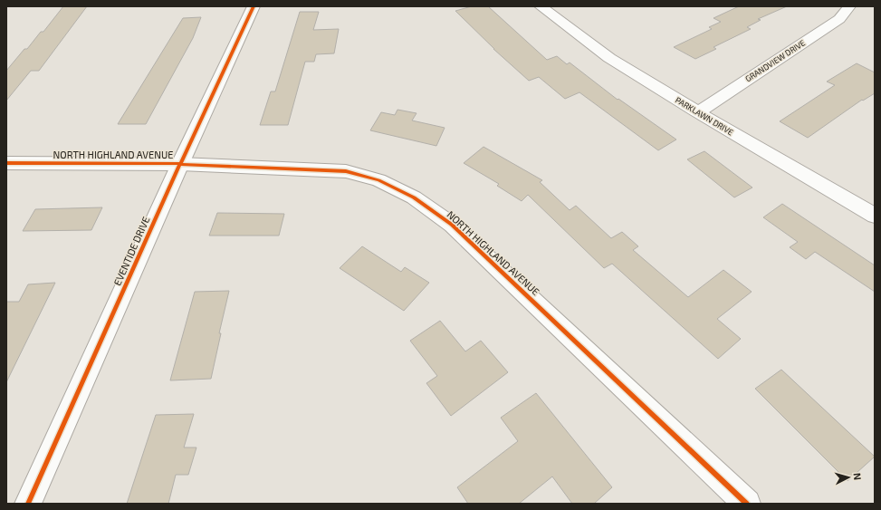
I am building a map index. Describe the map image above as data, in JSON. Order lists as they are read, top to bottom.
{
  "streets": {
    "street": [
      "GRANDVIEW DRIVE",
      "PARKLAWN DRIVE",
      "NORTH HIGHLAND AVENUE",
      "EVENTIDE DRIVE"
    ]
  },
  "crossings": [
    ["GRANDVIEW DRIVE", "PARKLAWN DRIVE"],
    ["NORTH HIGHLAND AVENUE", "EVENTIDE DRIVE"]
  ],
  "north": "right"
}
